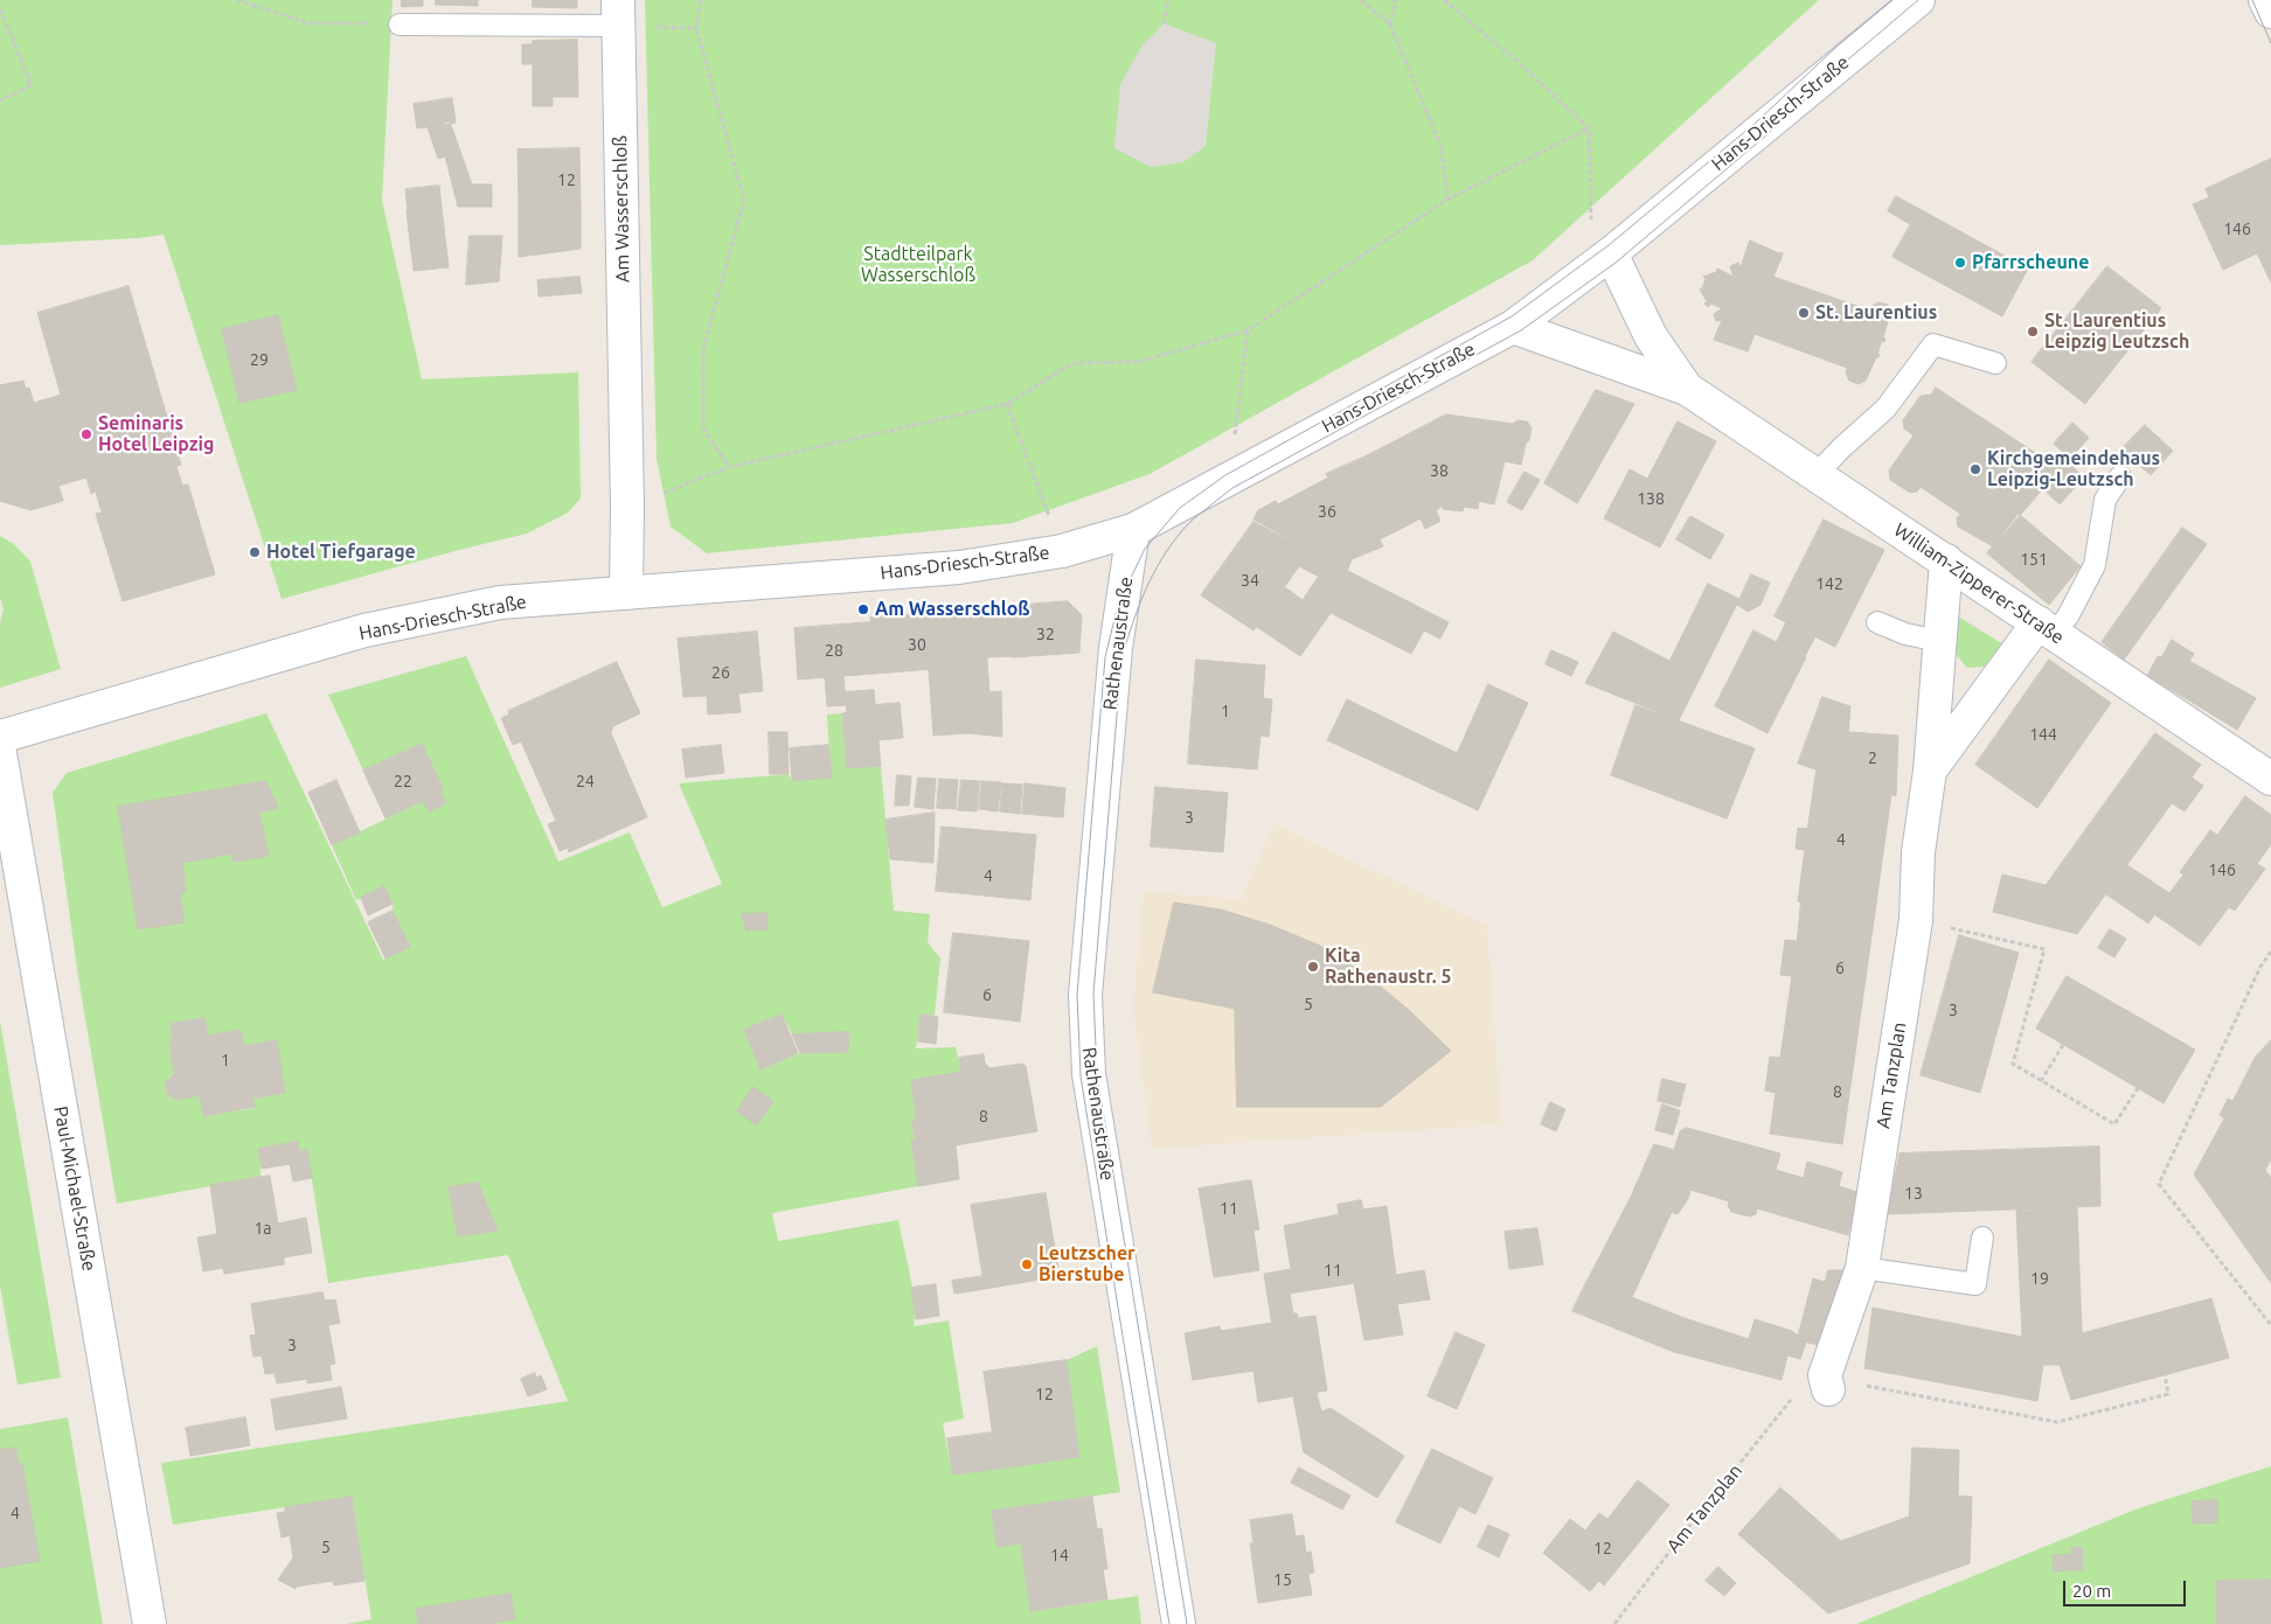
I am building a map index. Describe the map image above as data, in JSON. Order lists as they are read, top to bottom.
{
  "streets": {
    "street": [
      "Hans-Driesch-Straße",
      "Am Wasserschloß",
      "William-Zipperer-Straße",
      "Rathenaustraße",
      "Am Tanzplan",
      "Paul-Michael-Straße"
    ]
  },
  "crossings": [
    ["Hans-Driesch-Straße", "Am Wasserschloß"],
    ["Hans-Driesch-Straße", "William-Zipperer-Straße"],
    ["Hans-Driesch-Straße", "Rathenaustraße"],
    ["William-Zipperer-Straße", "Am Tanzplan"]
  ],
  "parks": ["Stadtteilpark Wasserschloß"],
  "places": [
    "Pfarrscheune",
    "St. Laurentius",
    "St. Laurentius Leipzig Leutzsch",
    "Seminaris Hotel Leipzig",
    "Kirchgemeindehaus Leipzig-Leutzsch",
    "Hotel Tiefgarage",
    "Am Wasserschloß",
    "Kita Rathenaustr. 5",
    "Leutzscher Bierstube"
  ],
  "house_numbers": [
    "12",
    "146",
    "29",
    "38",
    "138",
    "36",
    "151",
    "34",
    "142",
    "32",
    "30",
    "28",
    "26",
    "1",
    "144",
    "2",
    "22",
    "24",
    "3",
    "4",
    "146",
    "4",
    "6",
    "6",
    "5",
    "3",
    "1",
    "8",
    "8",
    "13",
    "11",
    "1a",
    "11",
    "19",
    "3",
    "12",
    "4",
    "5",
    "12",
    "14",
    "15"
  ],
  "scale_bar": "20 m"
}
